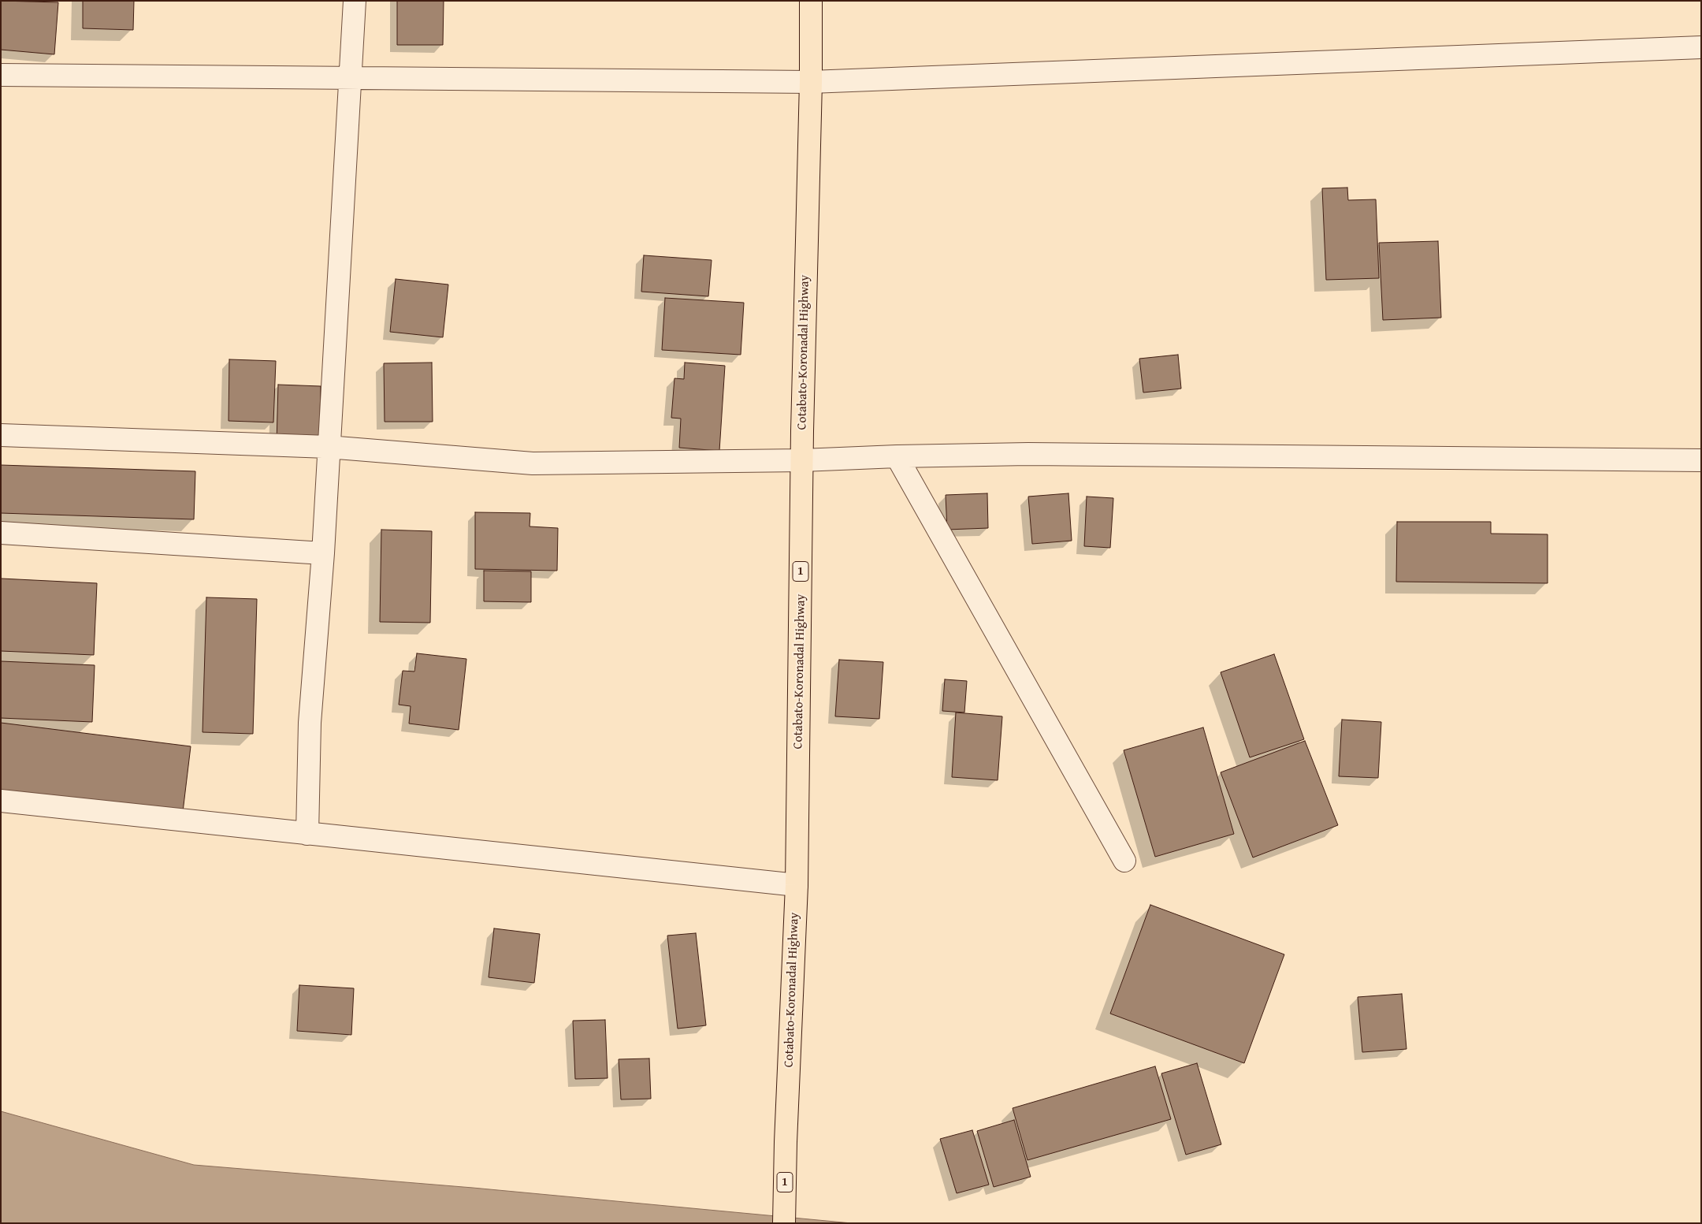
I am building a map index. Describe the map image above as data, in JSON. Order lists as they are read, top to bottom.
{
  "streets": {
    "highway": ["Cotabato-Koronadal Highway", "1"]
  }
}
